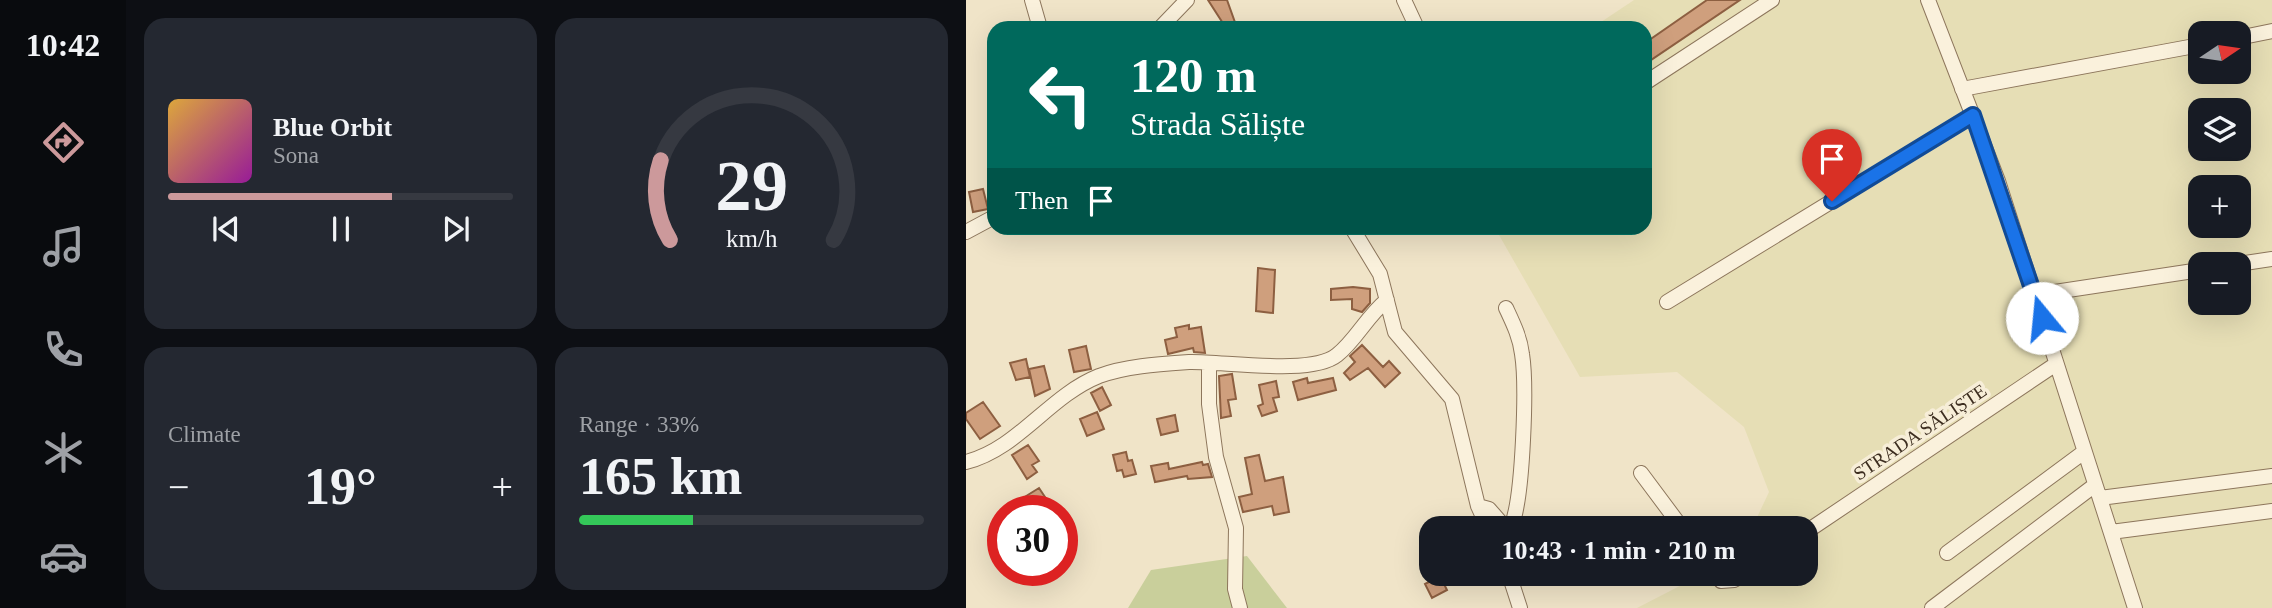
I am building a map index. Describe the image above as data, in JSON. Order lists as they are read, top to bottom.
{
  "streets": {
    "street": ["STRADA SĂLIȘTE"]
  },
  "north": "right",
  "page": {
    "tabs": "10:42",
    "map_buttons": ["+", "−"],
    "turn": ["120 m", "Strada Săliște"],
    "song": ["Blue Orbit", "Sona"],
    "then": "Then",
    "tile": [
      "Climate",
      ["Range · 33%", "165 km"]
    ],
    "heat": ["−", "19°", "+"],
    "limit": "30",
    "trip": "10:43 · 1 min · 210 m",
    "gauge": ["29", "km/h"]
  }
}
